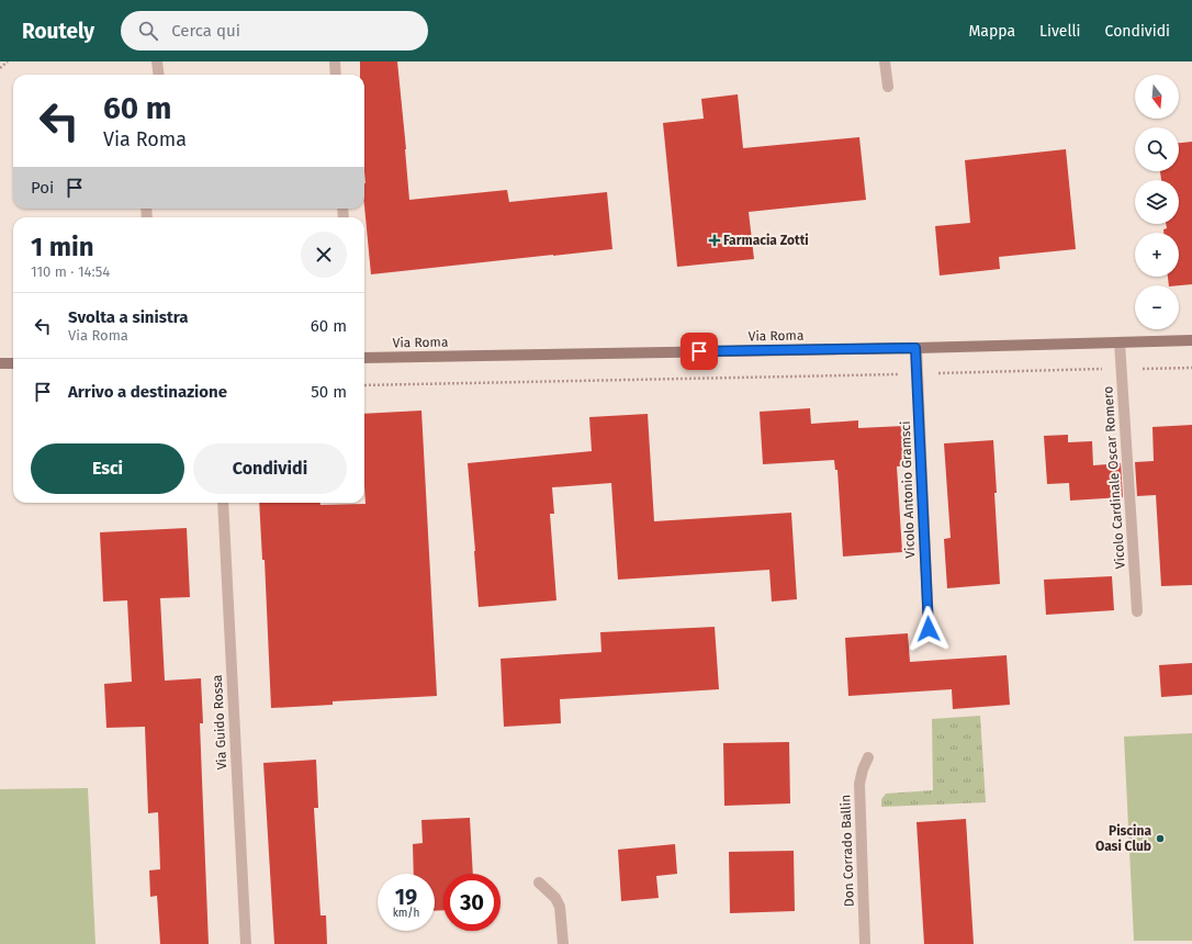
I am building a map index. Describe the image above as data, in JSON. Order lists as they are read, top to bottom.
{
  "streets": {
    "street": [
      "Via Roma",
      "Vicolo Cardinale Oscar Romero",
      "Vicolo Antonio Gramsci",
      "Via Guido Rossa",
      "Don Corrado Ballin"
    ]
  },
  "crossings": [
    ["Via Roma", "Vicolo Cardinale Oscar Romero"],
    ["Via Roma", "Vicolo Antonio Gramsci"]
  ],
  "places": {
    "health": ["Farmacia Zotti"],
    "other": ["Piscina Oasi Club"]
  },
  "north": "bottom",
  "page": {
    "header": "Routely",
    "search": "Cerca qui",
    "nav": ["Mappa", "Livelli", "Condividi"],
    "map_buttons": ["+", "−"],
    "turn": ["60 m", "Via Roma"],
    "then": "Poi",
    "heading": ["1 min", "110 m · 14:54"],
    "list": [
      {
        "name": "Svolta a sinistra",
        "note": "Via Roma",
        "value": "60 m"
      },
      {
        "name": "Arrivo a destinazione",
        "value": "50 m"
      }
    ],
    "buttons": ["Esci", "Condividi"],
    "speed": "19 km/h",
    "limit": "30"
  }
}
